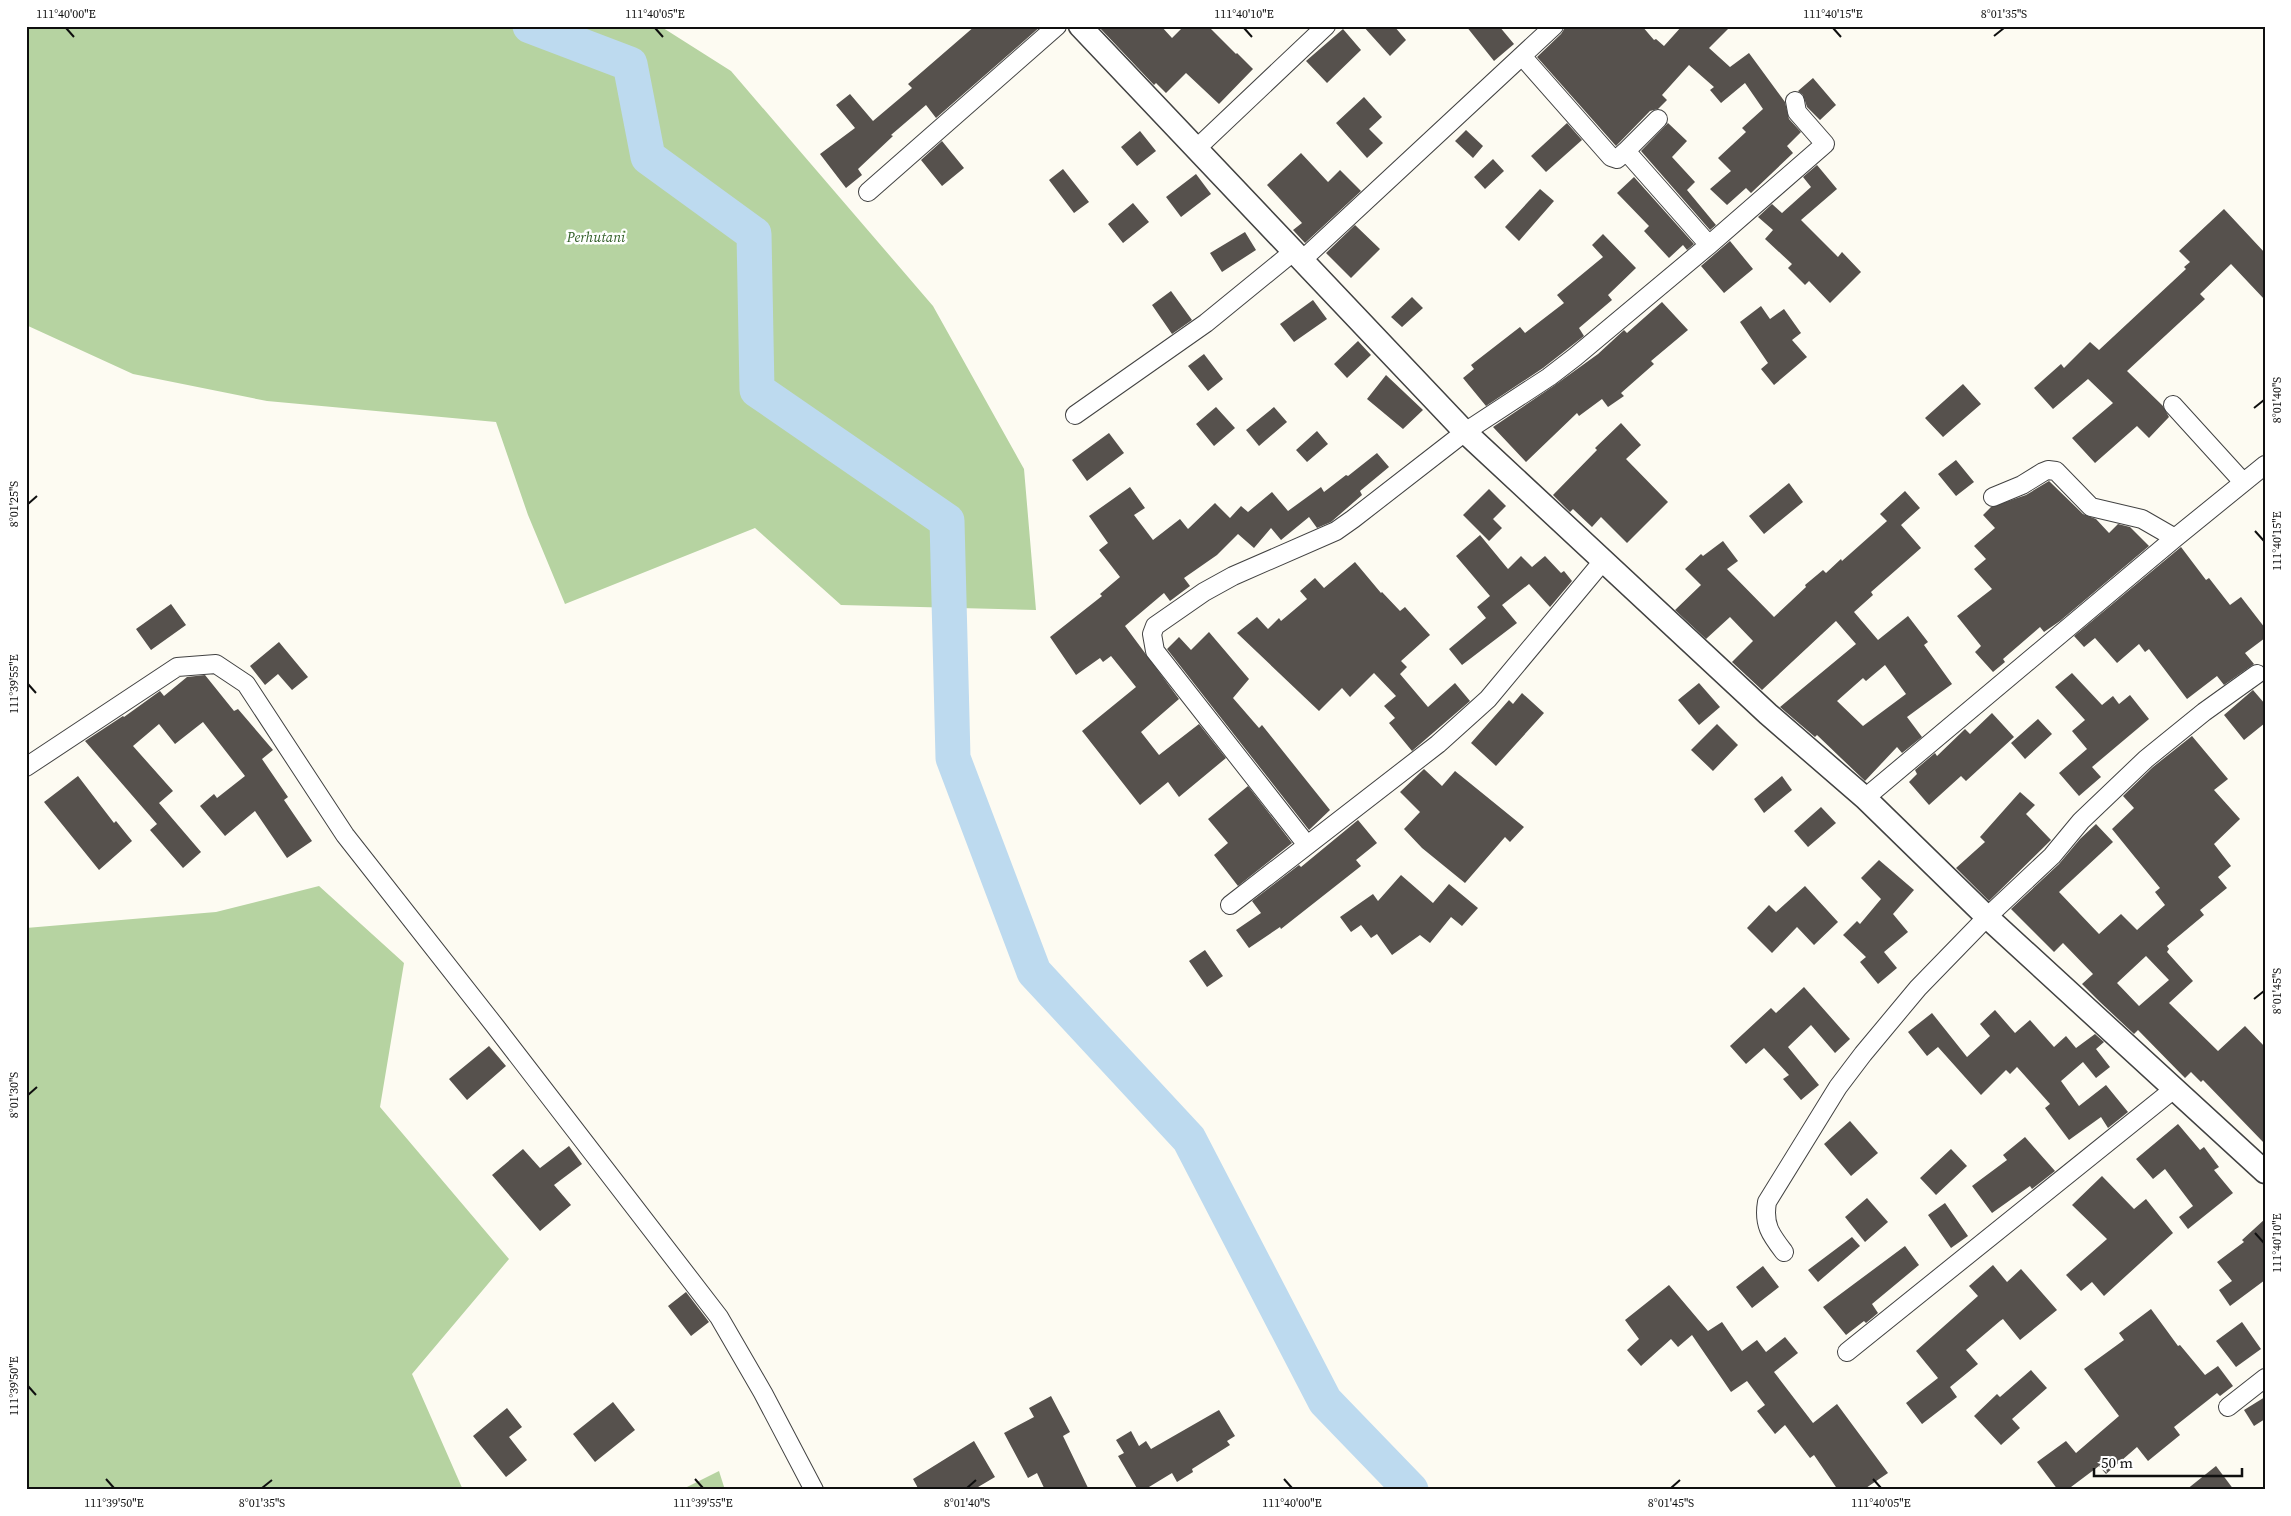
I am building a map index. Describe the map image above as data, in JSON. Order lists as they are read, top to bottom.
{
  "parks": ["Perhutani"],
  "scale_bar": "50 m",
  "coordinates": [
    "111°40'00\"E",
    "111°40'05\"E",
    "111°40'10\"E",
    "111°40'15\"E",
    "8°01'35\"S",
    "8°01'40\"S",
    "8°01'25\"S",
    "111°39'55\"E",
    "8°01'45\"S",
    "8°01'30\"S",
    "111°39'50\"E"
  ]
}
